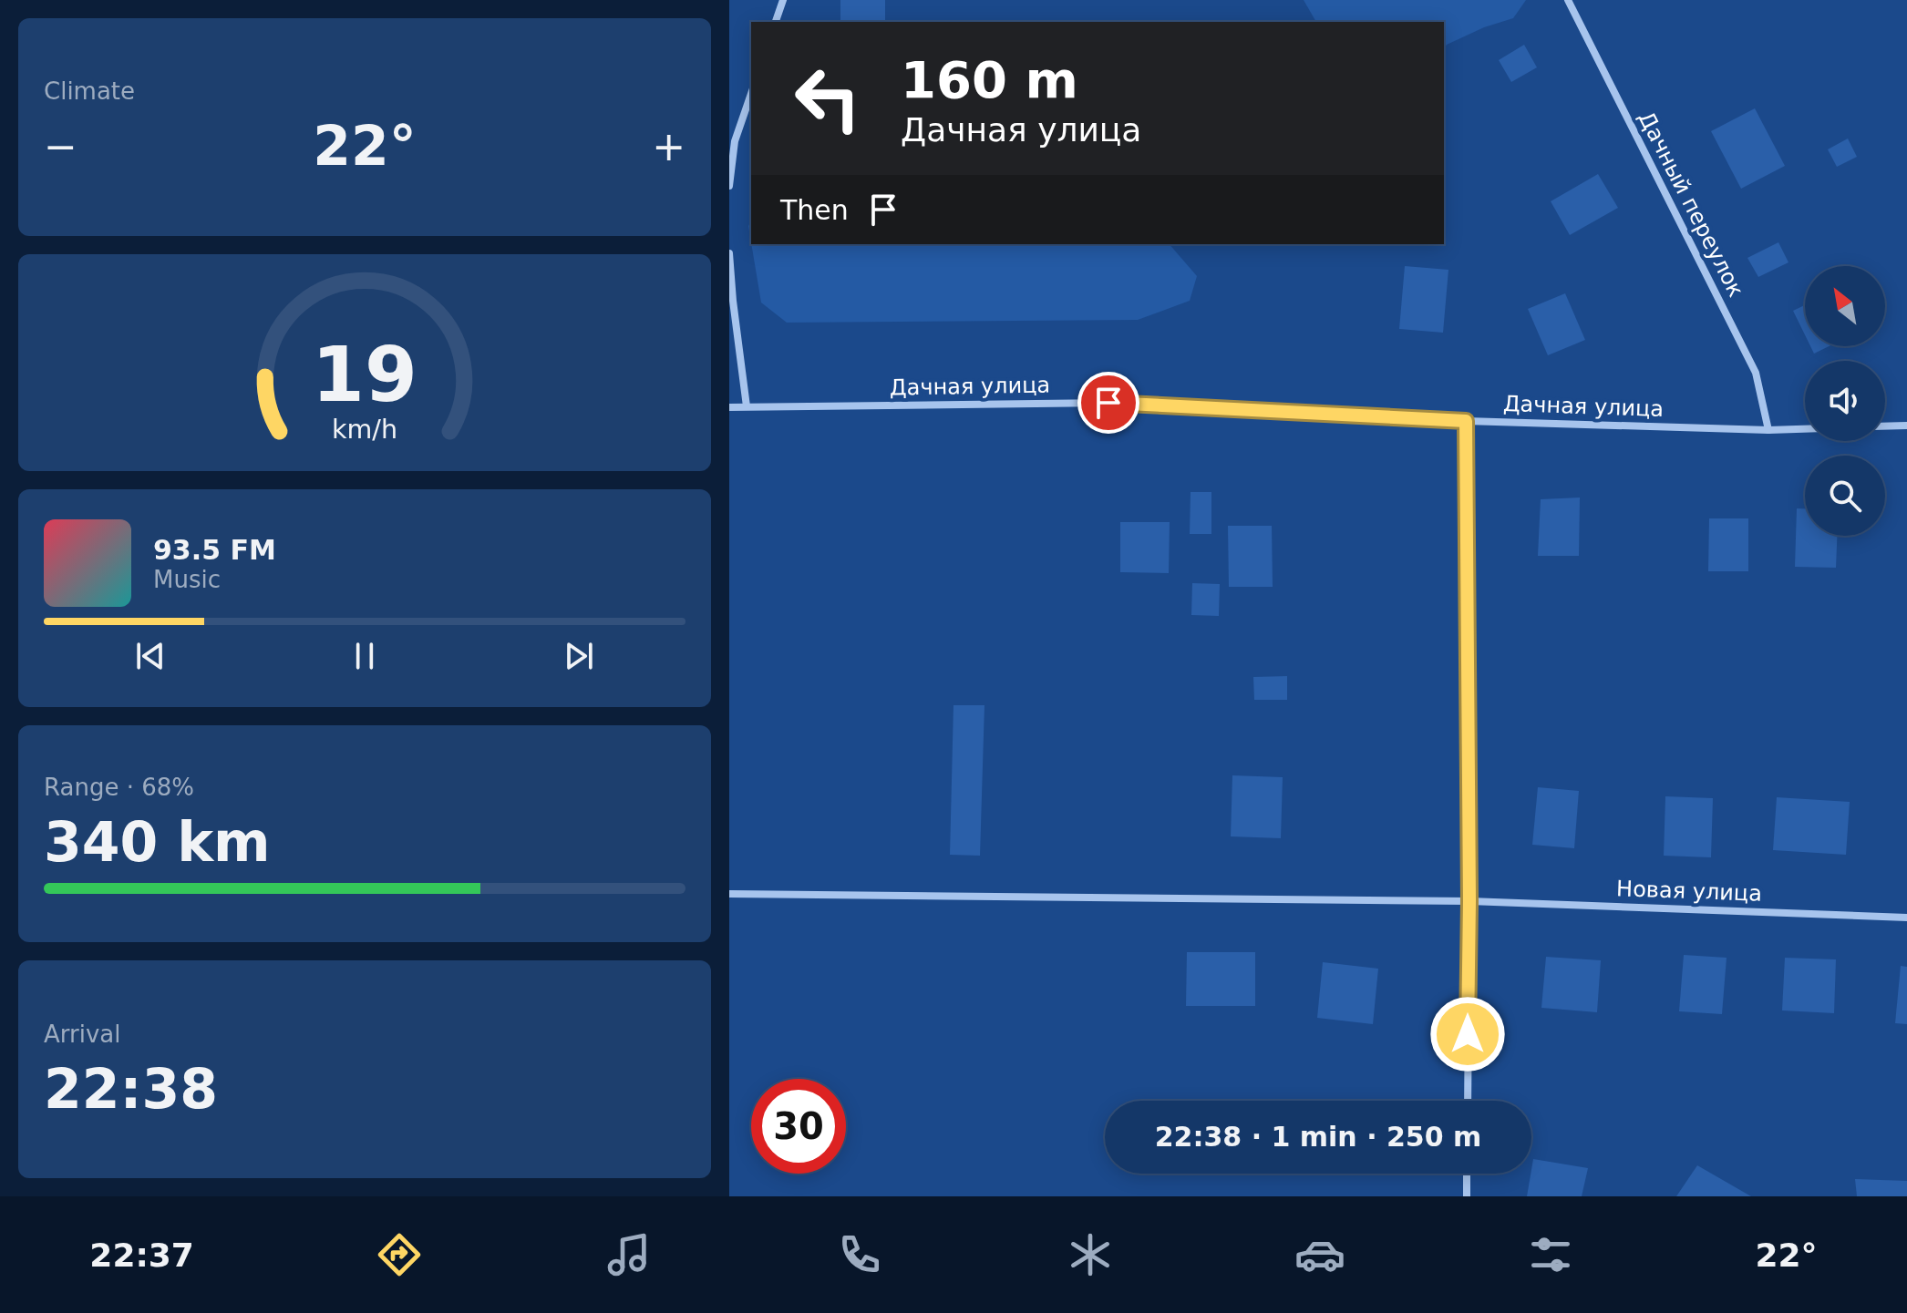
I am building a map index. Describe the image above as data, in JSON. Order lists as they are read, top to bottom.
{
  "streets": {
    "street": ["Дачный переулок", "Дачная улица", "Новая улица"]
  },
  "crossings": [
    ["Дачный переулок", "Дачная улица"]
  ],
  "north": "top left",
  "page": {
    "tile": [
      "Climate",
      ["Range · 68%", "340 km"],
      ["Arrival", "22:38"]
    ],
    "turn": ["160 m", "Дачная улица"],
    "heat": ["−", "22°", "+"],
    "then": "Then",
    "song": ["93.5 FM", "Music"],
    "limit": "30",
    "trip": "22:38 · 1 min · 250 m",
    "tabs": ["22:37", "22°"],
    "gauge": ["19", "km/h"]
  }
}
